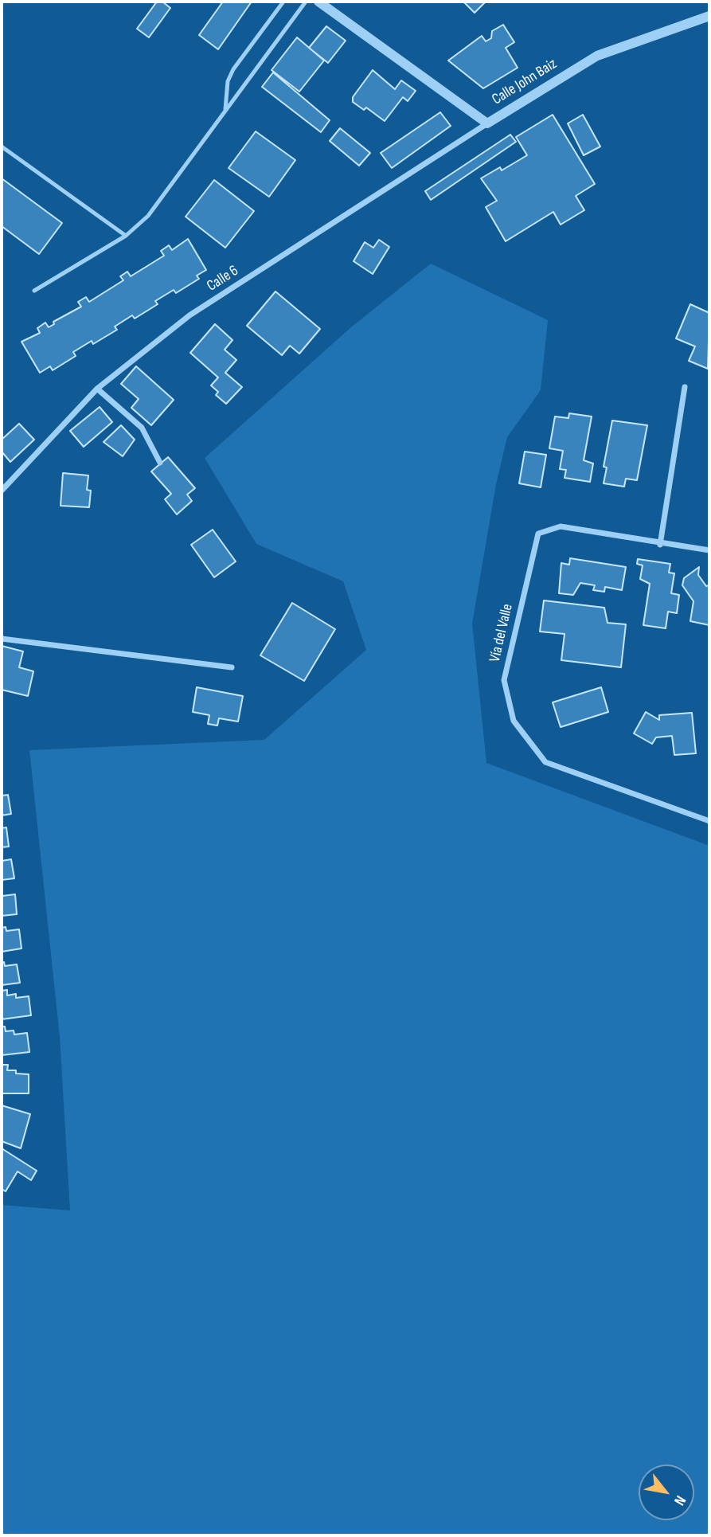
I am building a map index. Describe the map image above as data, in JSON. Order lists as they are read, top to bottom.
{
  "streets": {
    "street": ["Calle John Baiz", "Calle 6", "Vía del Valle"]
  },
  "crossings": [
    ["Calle John Baiz", "Calle 6"]
  ],
  "north": "bottom right"
}
